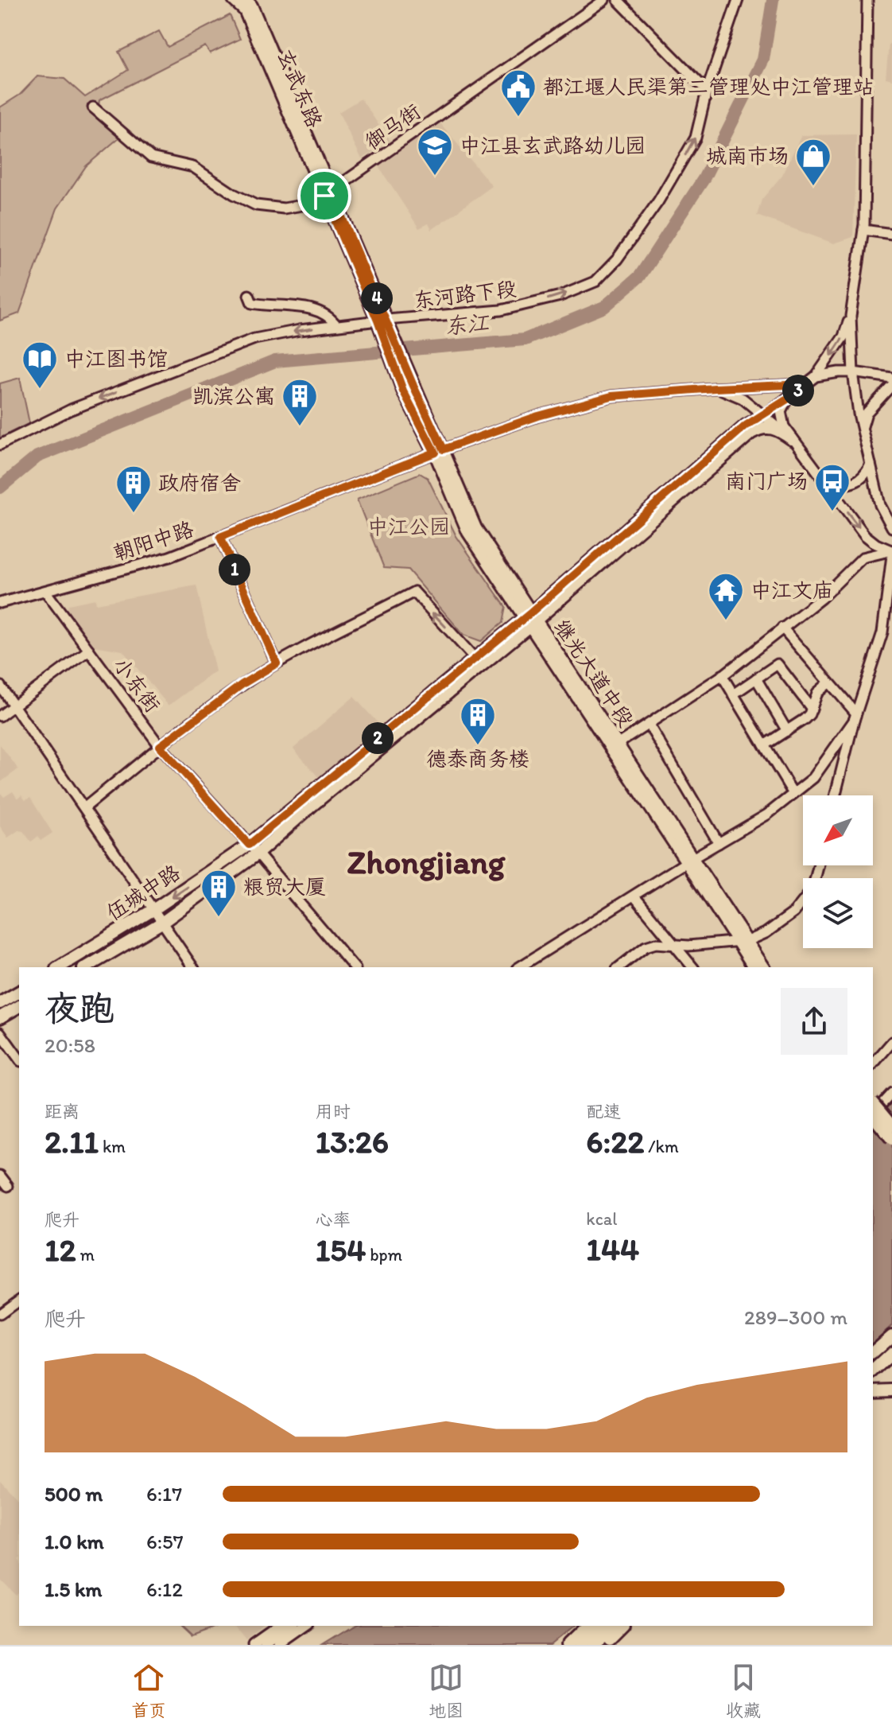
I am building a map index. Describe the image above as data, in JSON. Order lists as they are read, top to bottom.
{
  "streets": {
    "main road": ["玄武东路", "继光大道中段", "伍城中路"],
    "street": [
      "御马街",
      "东河路下段",
      "朝阳中路",
      "小东街"
    ]
  },
  "crossings": [
    ["玄武东路", "御马街"],
    ["玄武东路", "东河路下段"],
    ["玄武东路", "继光大道中段"],
    ["东河路下段", "继光大道中段"],
    ["朝阳中路", "继光大道中段"],
    ["朝阳中路", "小东街"],
    ["小东街", "伍城中路"]
  ],
  "districts": ["Zhongjiang"],
  "water": ["东江"],
  "parks": ["中江公园"],
  "places": {
    "public building": ["都江堰人民渠第二管理处中江管理站"],
    "school or university": ["中江县玄武路幼儿园"],
    "shop": ["城南市场"],
    "library": ["中江图书馆"],
    "building": [
      "凯滨公寓",
      "政府宿舍",
      "德泰商务楼",
      "粮贸大厦"
    ],
    "bus stop": ["南门广场"],
    "temple": ["中江文庙"]
  },
  "north": "bottom left",
  "page": {
    "pins": [
      "4",
      "3",
      "1",
      "2"
    ],
    "heading": ["夜跑", "20:58"],
    "stats": [
      ["距离", "2.11 km"],
      ["用时", "13:26"],
      ["配速", "6:22 /km"],
      ["爬升", "12 m"],
      ["心率", "154 bpm"],
      ["kcal", "144"]
    ],
    "chart": ["爬升", "289–300 m"],
    "list": [
      {
        "name": "500 m",
        "note": "6:17"
      },
      {
        "name": "1.0 km",
        "note": "6:57"
      },
      {
        "name": "1.5 km",
        "note": "6:12"
      }
    ],
    "tabs": ["首页", "地图", "收藏"]
  }
}
